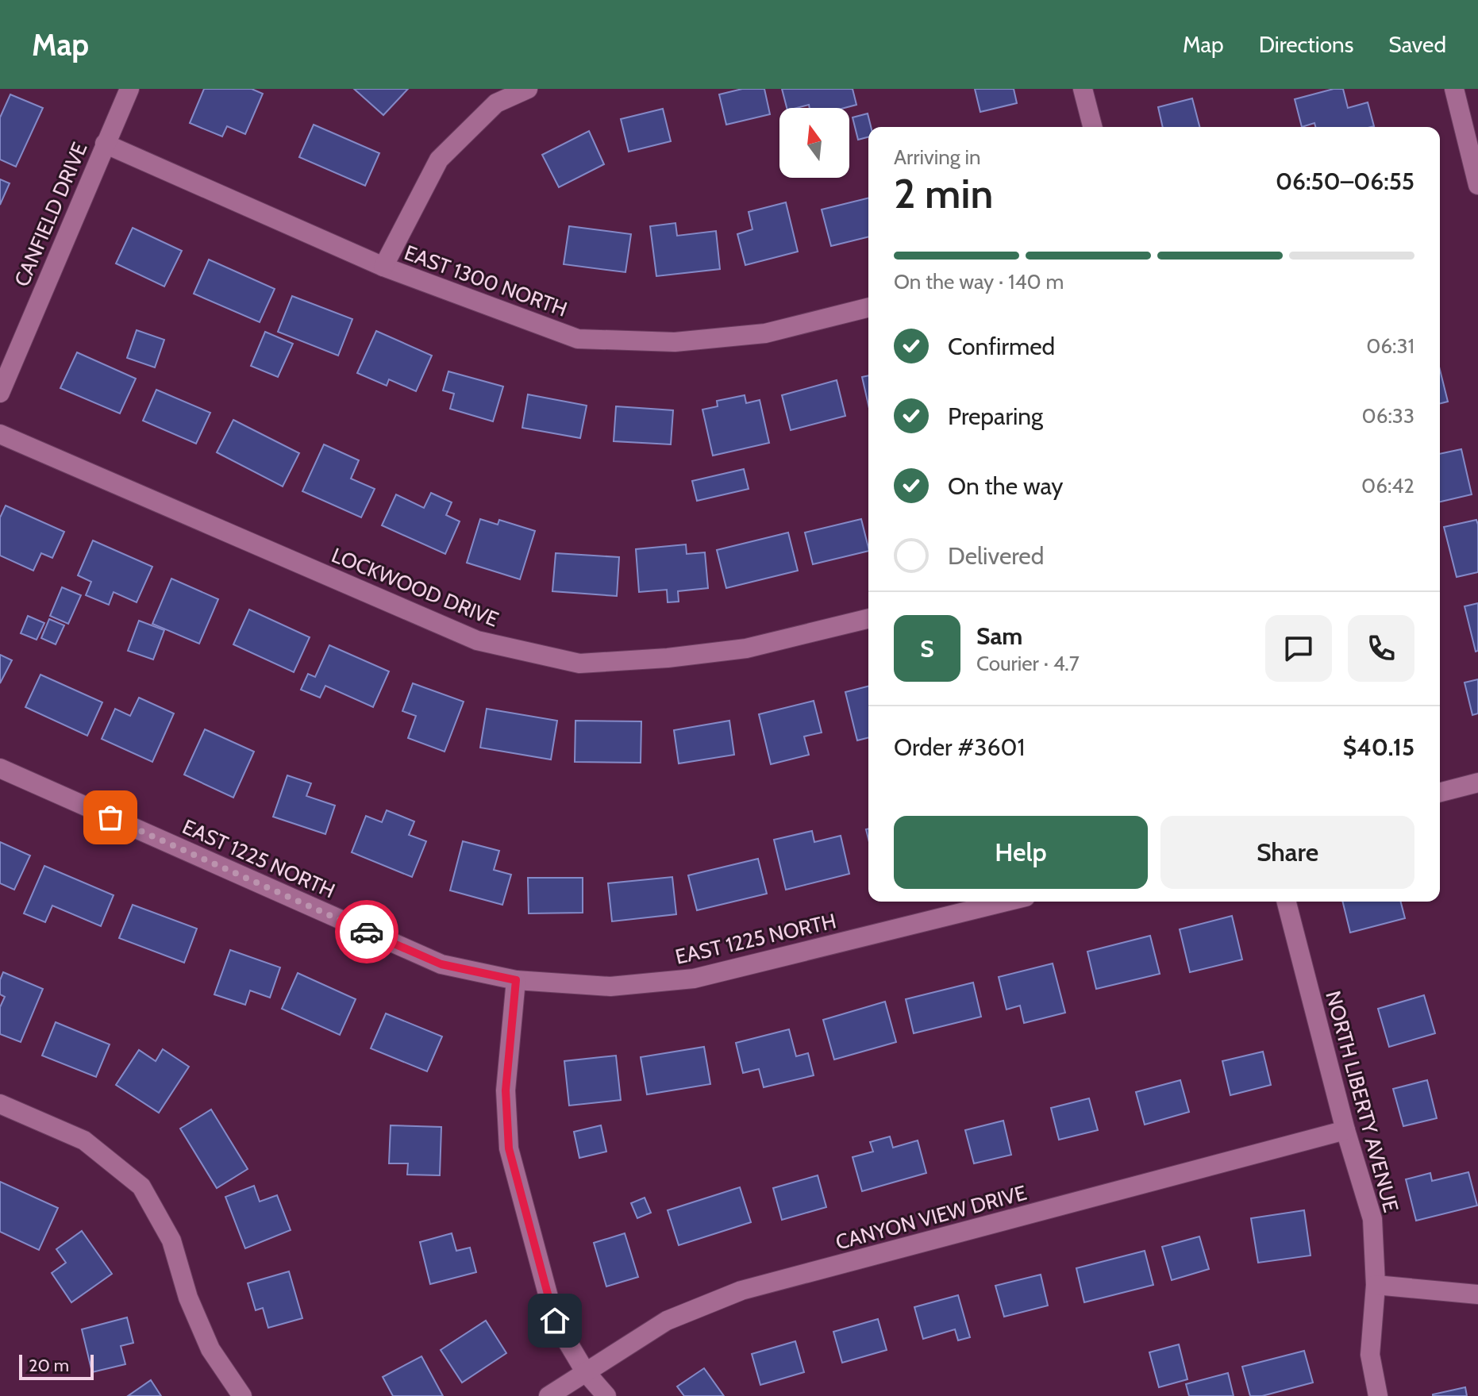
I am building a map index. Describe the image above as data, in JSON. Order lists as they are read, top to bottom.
{
  "streets": {
    "street": [
      "CANFIELD DRIVE",
      "EAST 1300 NORTH",
      "LOCKWOOD DRIVE",
      "EAST 1225 NORTH",
      "NORTH LIBERTY AVENUE",
      "CANYON VIEW DRIVE"
    ]
  },
  "crossings": [
    ["CANFIELD DRIVE", "EAST 1300 NORTH"],
    ["NORTH LIBERTY AVENUE", "CANYON VIEW DRIVE"]
  ],
  "scale_bar": "20 m",
  "north": "top",
  "page": {
    "header": "Map",
    "nav": ["Map", "Directions", "Saved"],
    "heading": ["2 min", "Arriving in", "06:50–06:55"],
    "panel": [
      "Sam",
      "Courier · 4.7",
      "Order #3601",
      "$40.15"
    ],
    "bar": "On the way · 140 m",
    "list": [
      ["Confirmed", "06:31"],
      ["Preparing", "06:33"],
      ["On the way", "06:42"],
      "Delivered"
    ],
    "round": "S",
    "buttons": ["Help", "Share"],
    "scale": "20 m"
  }
}
